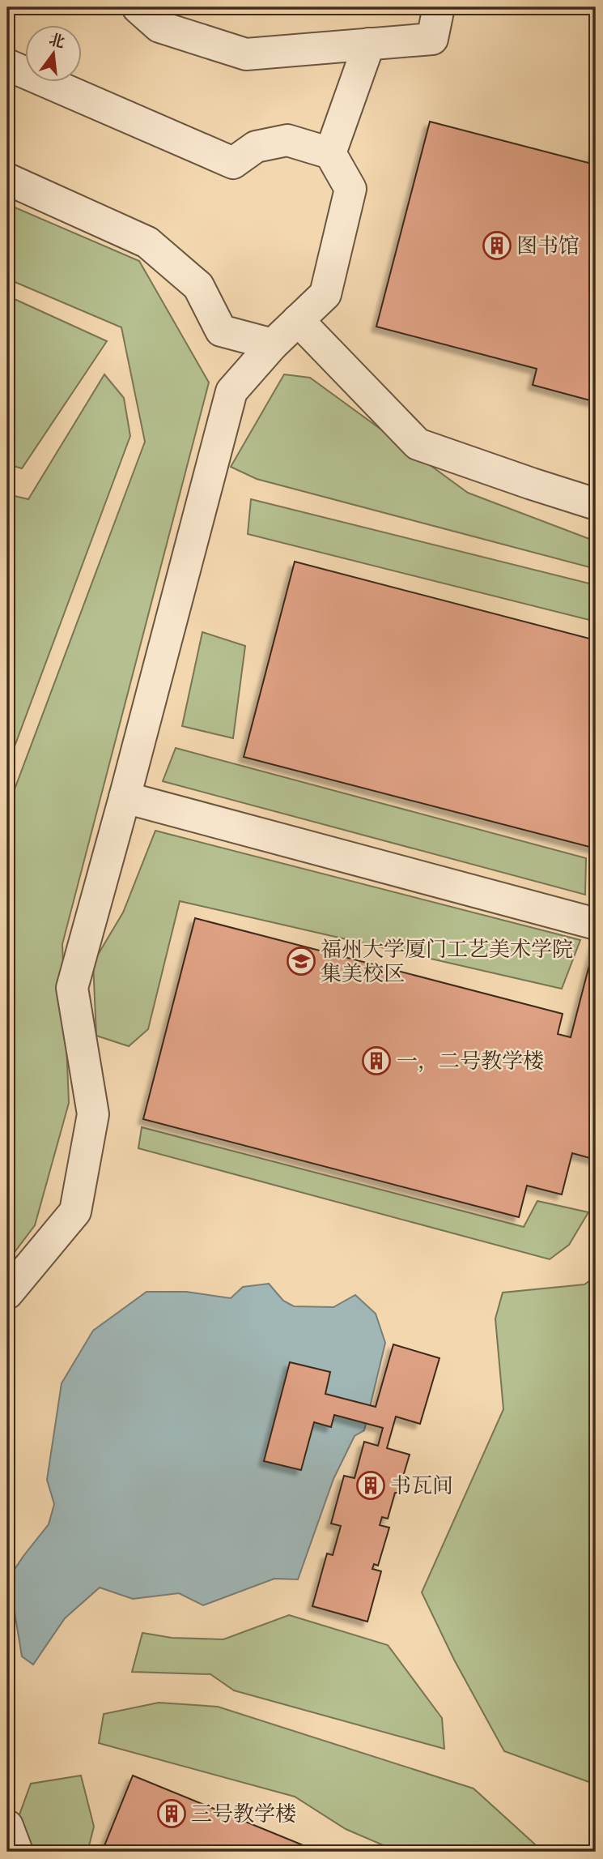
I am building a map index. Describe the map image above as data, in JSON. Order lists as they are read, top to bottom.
{
  "places": {
    "building": [
      "图书馆",
      "一，二号教学楼",
      "书瓦间",
      "三号教学楼"
    ],
    "school or university": ["福州大学厦门工艺美术学院 集美校区"]
  },
  "north": "top"
}
